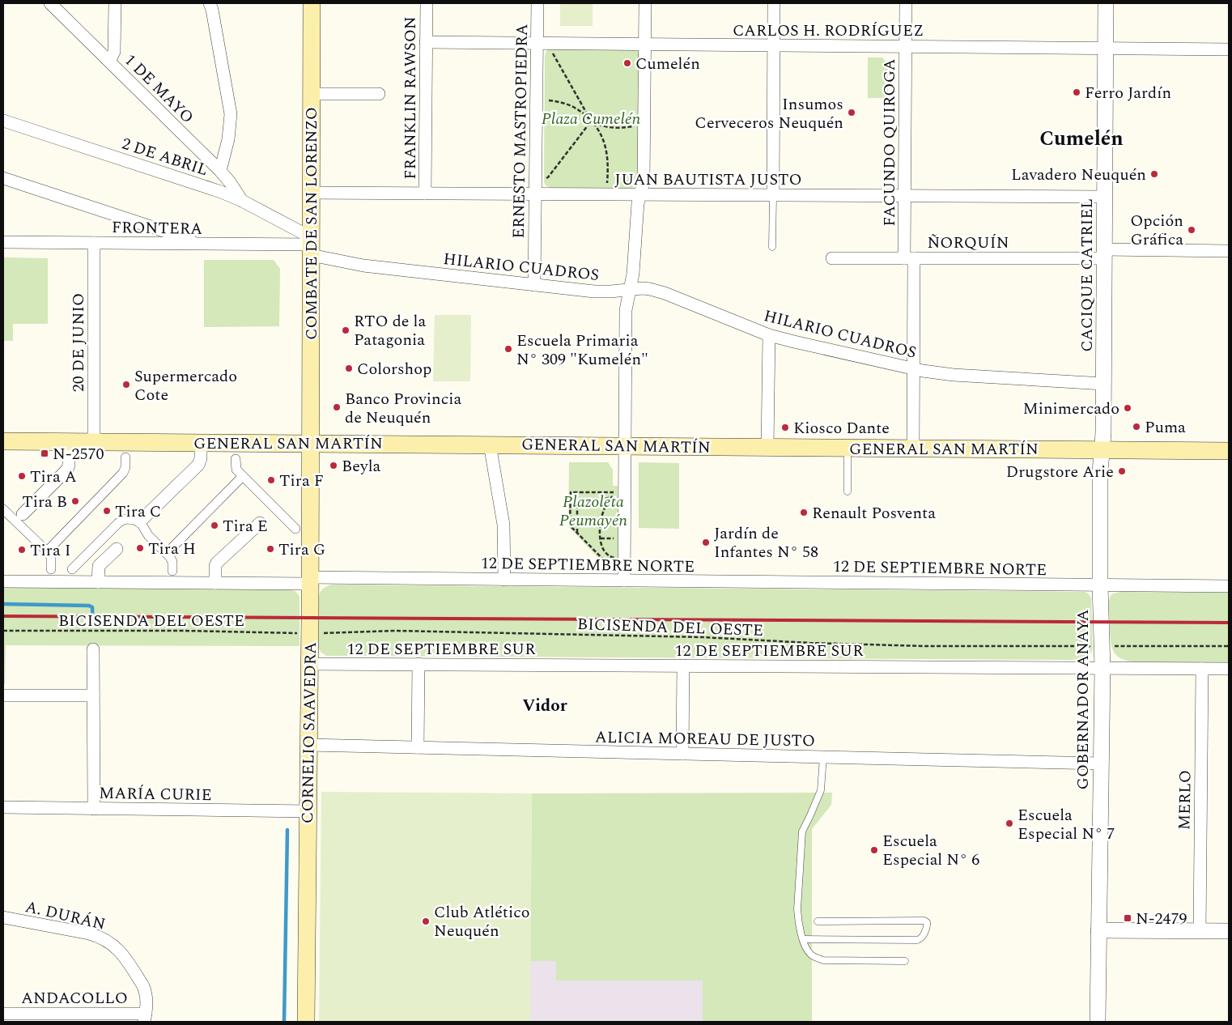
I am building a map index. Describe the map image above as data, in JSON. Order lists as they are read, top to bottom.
{
  "streets": {
    "main road": ["COMBATE DE SAN LORENZO", "GENERAL SAN MARTÍN", "CORNELIO SAAVEDRA"],
    "street": [
      "CARLOS H. RODRÍGUEZ",
      "1 DE MAYO",
      "FRANKLIN RAWSON",
      "ERNESTO MASTROPIEDRA",
      "FACUNDO QUIROGA",
      "2 DE ABRIL",
      "JUAN BAUTISTA JUSTO",
      "FRONTERA",
      "ÑORQUÍN",
      "HILARIO CUADROS",
      "CACIQUE CATRIEL",
      "20 DE JUNIO",
      "12 DE SEPTIEMBRE NORTE",
      "12 DE SEPTIEMBRE SUR",
      "GOBERNADOR ANAYA",
      "ALICIA MOREAU DE JUSTO",
      "MARÍA CURIE",
      "MERLO",
      "A. DURÁN",
      "ANDACOLLO"
    ],
    "path": ["BICISENDA DEL OESTE"]
  },
  "crossings": [
    ["CARLOS H. RODRÍGUEZ", "FRANKLIN RAWSON"],
    ["CARLOS H. RODRÍGUEZ", "ERNESTO MASTROPIEDRA"],
    ["CARLOS H. RODRÍGUEZ", "FACUNDO QUIROGA"],
    ["CARLOS H. RODRÍGUEZ", "CACIQUE CATRIEL"],
    ["1 DE MAYO", "2 DE ABRIL"],
    ["FRANKLIN RAWSON", "JUAN BAUTISTA JUSTO"],
    ["ERNESTO MASTROPIEDRA", "JUAN BAUTISTA JUSTO"],
    ["ERNESTO MASTROPIEDRA", "HILARIO CUADROS"],
    ["FACUNDO QUIROGA", "JUAN BAUTISTA JUSTO"],
    ["FACUNDO QUIROGA", "ÑORQUÍN"],
    ["FACUNDO QUIROGA", "HILARIO CUADROS"],
    ["FACUNDO QUIROGA", "GENERAL SAN MARTÍN"],
    ["2 DE ABRIL", "COMBATE DE SAN LORENZO"],
    ["2 DE ABRIL", "FRONTERA"],
    ["2 DE ABRIL", "HILARIO CUADROS"],
    ["JUAN BAUTISTA JUSTO", "COMBATE DE SAN LORENZO"],
    ["JUAN BAUTISTA JUSTO", "CACIQUE CATRIEL"],
    ["COMBATE DE SAN LORENZO", "FRONTERA"],
    ["COMBATE DE SAN LORENZO", "HILARIO CUADROS"],
    ["COMBATE DE SAN LORENZO", "GENERAL SAN MARTÍN"],
    ["COMBATE DE SAN LORENZO", "CORNELIO SAAVEDRA"],
    ["FRONTERA", "HILARIO CUADROS"],
    ["FRONTERA", "20 DE JUNIO"],
    ["ÑORQUÍN", "CACIQUE CATRIEL"],
    ["HILARIO CUADROS", "CACIQUE CATRIEL"],
    ["CACIQUE CATRIEL", "GENERAL SAN MARTÍN"],
    ["CACIQUE CATRIEL", "GOBERNADOR ANAYA"],
    ["20 DE JUNIO", "GENERAL SAN MARTÍN"],
    ["GENERAL SAN MARTÍN", "GOBERNADOR ANAYA"],
    ["GENERAL SAN MARTÍN", "CORNELIO SAAVEDRA"],
    ["12 DE SEPTIEMBRE NORTE", "GOBERNADOR ANAYA"],
    ["12 DE SEPTIEMBRE NORTE", "CORNELIO SAAVEDRA"],
    ["12 DE SEPTIEMBRE SUR", "GOBERNADOR ANAYA"],
    ["12 DE SEPTIEMBRE SUR", "CORNELIO SAAVEDRA"],
    ["12 DE SEPTIEMBRE SUR", "MERLO"],
    ["GOBERNADOR ANAYA", "ALICIA MOREAU DE JUSTO"],
    ["CORNELIO SAAVEDRA", "ALICIA MOREAU DE JUSTO"],
    ["CORNELIO SAAVEDRA", "MARÍA CURIE"],
    ["A. DURÁN", "ANDACOLLO"]
  ],
  "districts": ["Cumelén", "Vidor"],
  "parks": ["Plaza Cumelén", "Plazoleta Peumayén"],
  "places": {
    "other": [
      "Cumelén",
      "Ferro Jardín",
      "Insumos Cerveceros Neuquén",
      "Lavadero Neuquén",
      "Opción Gráfica",
      "RTO de la Patagonia",
      "Escuela Primaria N° 309 \"Kumelén\"",
      "Colorshop",
      "Supermercado Cote",
      "Banco Provincia de Neuquén",
      "Minimercado",
      "Puma",
      "Kiosco Dante",
      "Beyla",
      "Drugstore Arie",
      "Tira A",
      "Tira F",
      "Tira B",
      "Tira C",
      "Renault Posventa",
      "Tira E",
      "Jardín de Infantes N° 58",
      "Tira H",
      "Tira G",
      "Tira I",
      "Escuela Especial N° 7",
      "Escuela Especial N° 6",
      "Club Atlético Neuquén"
    ],
    "transit": ["N-2570", "N-2479"]
  }
}
